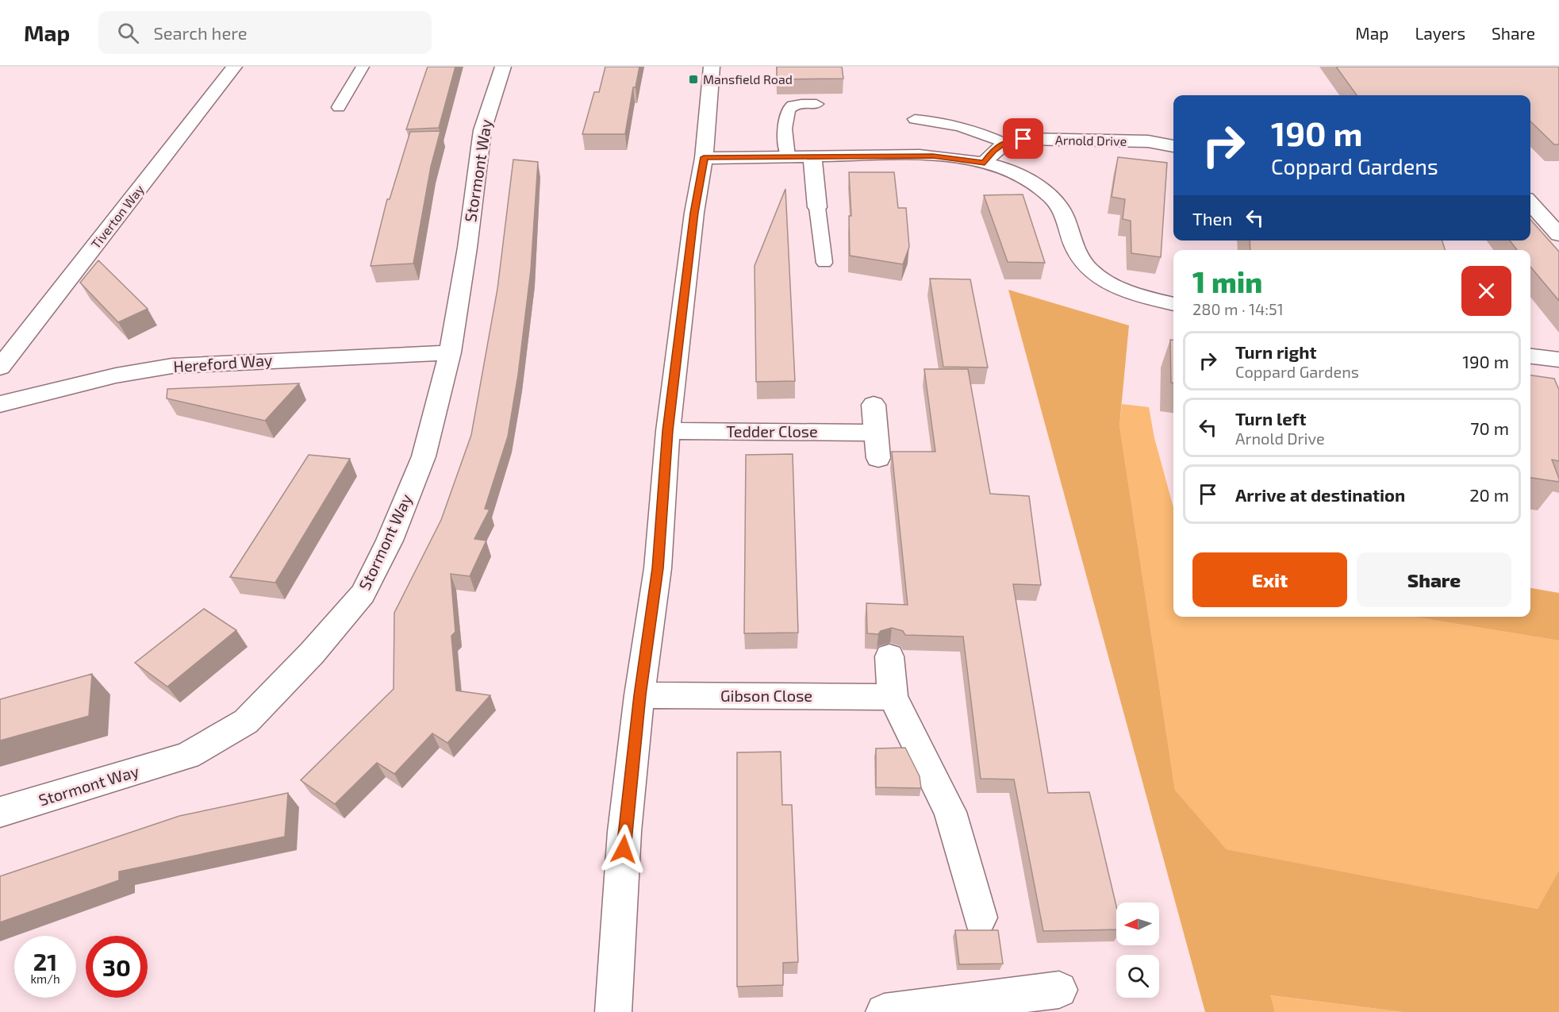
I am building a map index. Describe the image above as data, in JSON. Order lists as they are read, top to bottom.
{
  "streets": {
    "street": [
      "Arnold Drive",
      "Stormont Way",
      "Tiverton Way",
      "Hereford Way",
      "Tedder Close",
      "Gibson Close"
    ]
  },
  "crossings": [
    ["Stormont Way", "Hereford Way"]
  ],
  "places": {
    "transit": ["Mansfield Road"]
  },
  "north": "left",
  "page": {
    "header": "Map",
    "search": "Search here",
    "nav": ["Map", "Layers", "Share"],
    "turn": ["190 m", "Coppard Gardens"],
    "then": "Then",
    "heading": ["1 min", "280 m · 14:51"],
    "list": [
      {
        "name": "Turn right",
        "note": "Coppard Gardens",
        "value": "190 m"
      },
      {
        "name": "Turn left",
        "note": "Arnold Drive",
        "value": "70 m"
      },
      {
        "name": "Arrive at destination",
        "value": "20 m"
      }
    ],
    "buttons": ["Exit", "Share"],
    "speed": "21 km/h",
    "limit": "30"
  }
}
